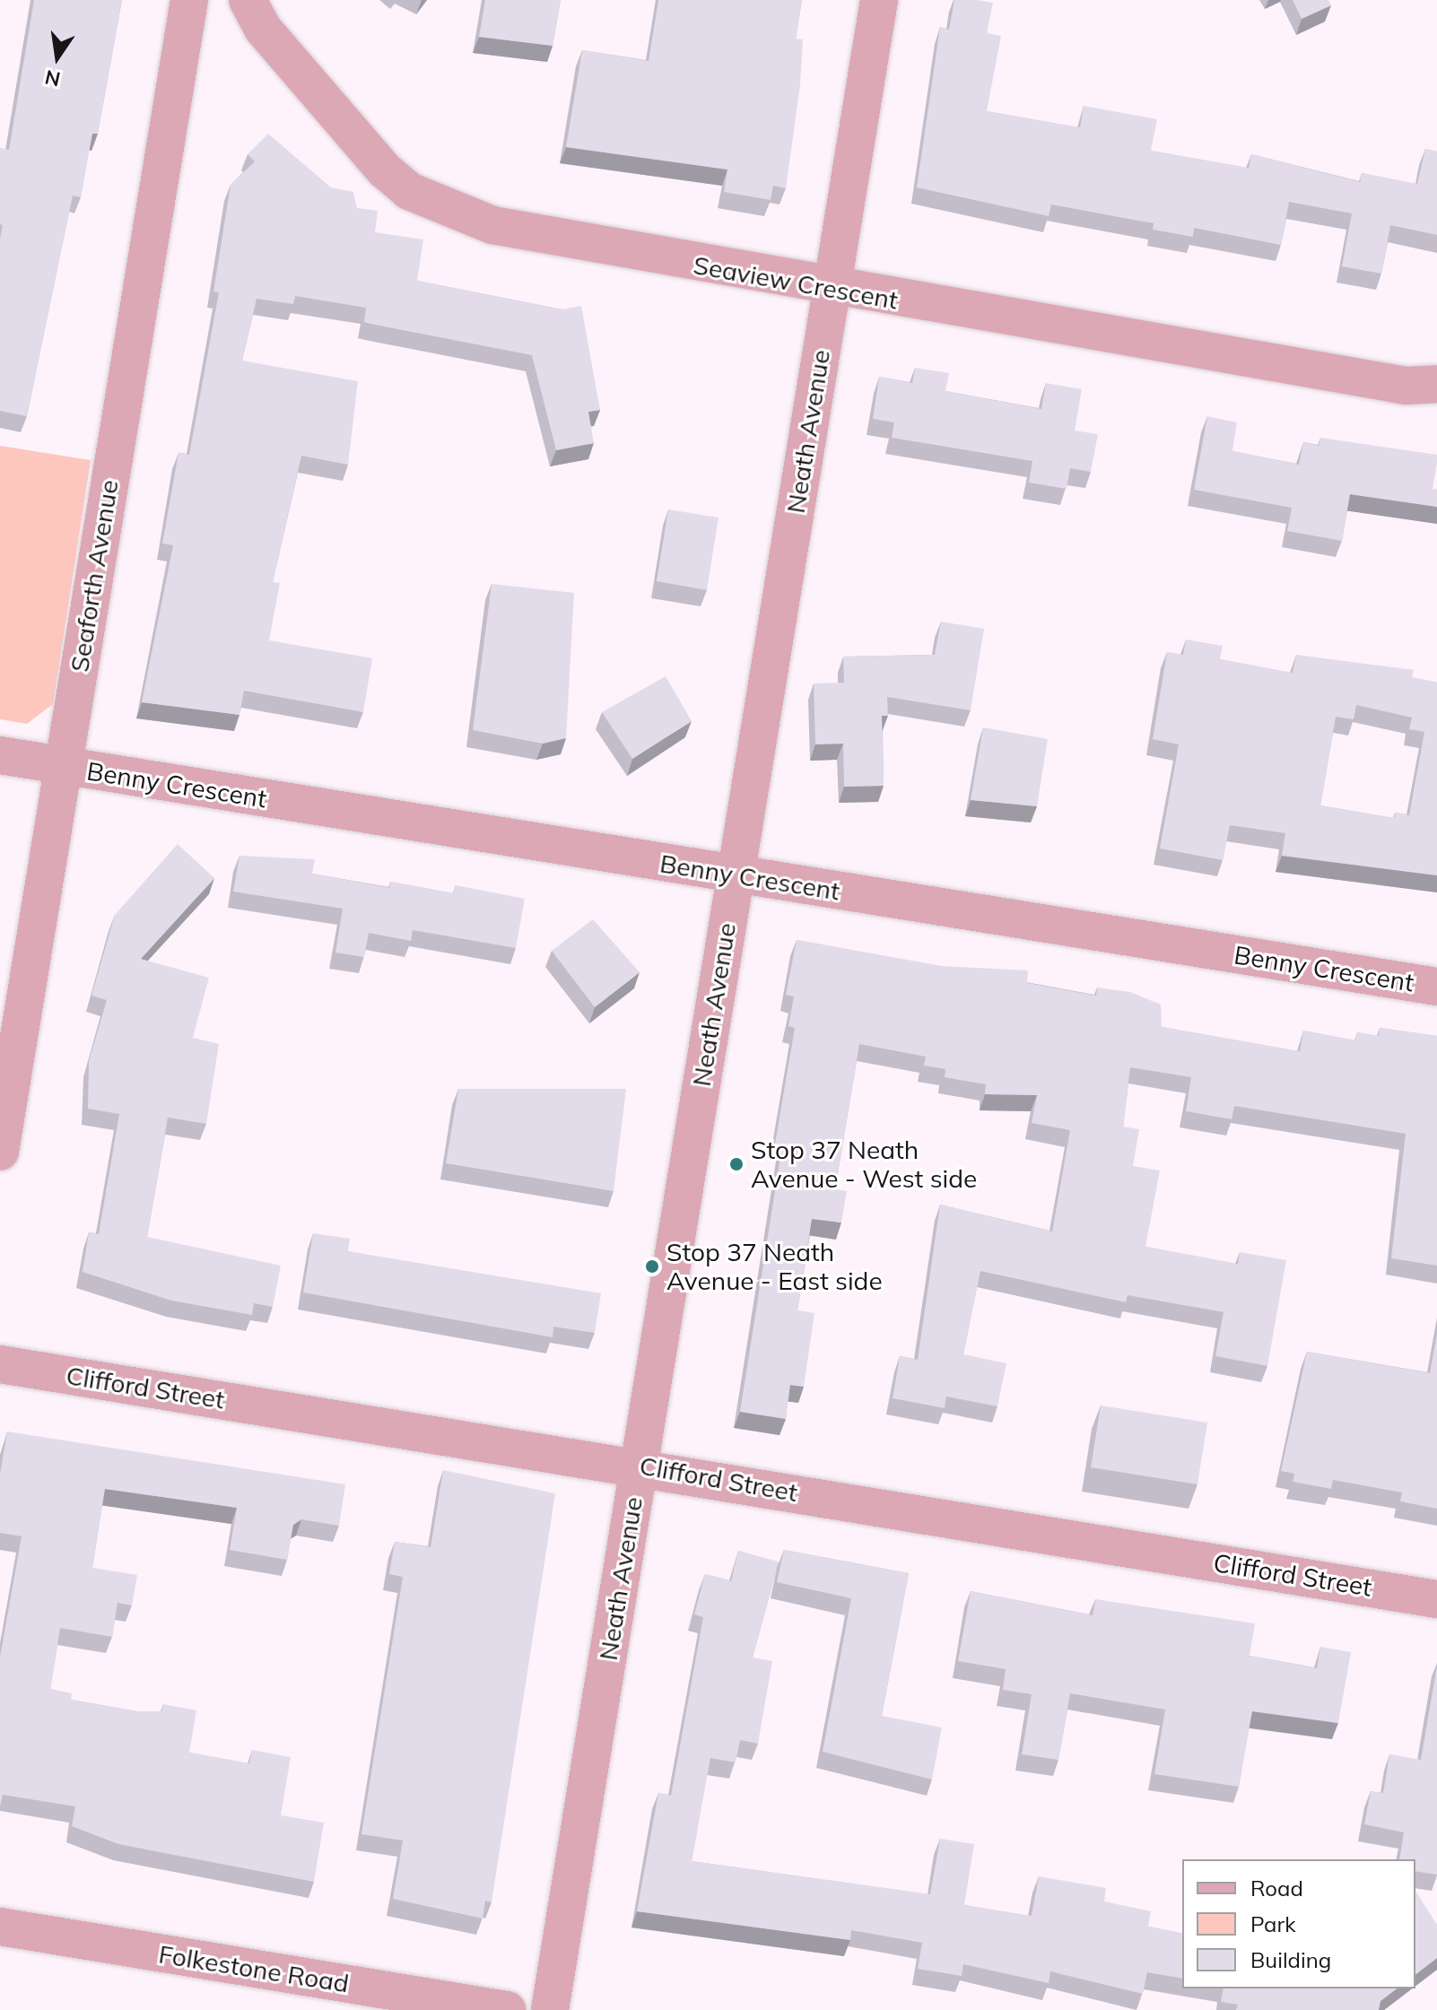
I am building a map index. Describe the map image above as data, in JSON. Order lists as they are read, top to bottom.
{
  "streets": {
    "street": [
      "Seaview Crescent",
      "Neath Avenue",
      "Seaforth Avenue",
      "Benny Crescent",
      "Clifford Street",
      "Folkestone Road"
    ]
  },
  "crossings": [
    ["Seaview Crescent", "Neath Avenue"],
    ["Neath Avenue", "Benny Crescent"],
    ["Neath Avenue", "Clifford Street"],
    ["Seaforth Avenue", "Benny Crescent"]
  ],
  "places": ["Stop 37 Neath Avenue - West side", "Stop 37 Neath Avenue - East side"],
  "legend": ["Road", "Park", "Building"],
  "north": "bottom"
}
